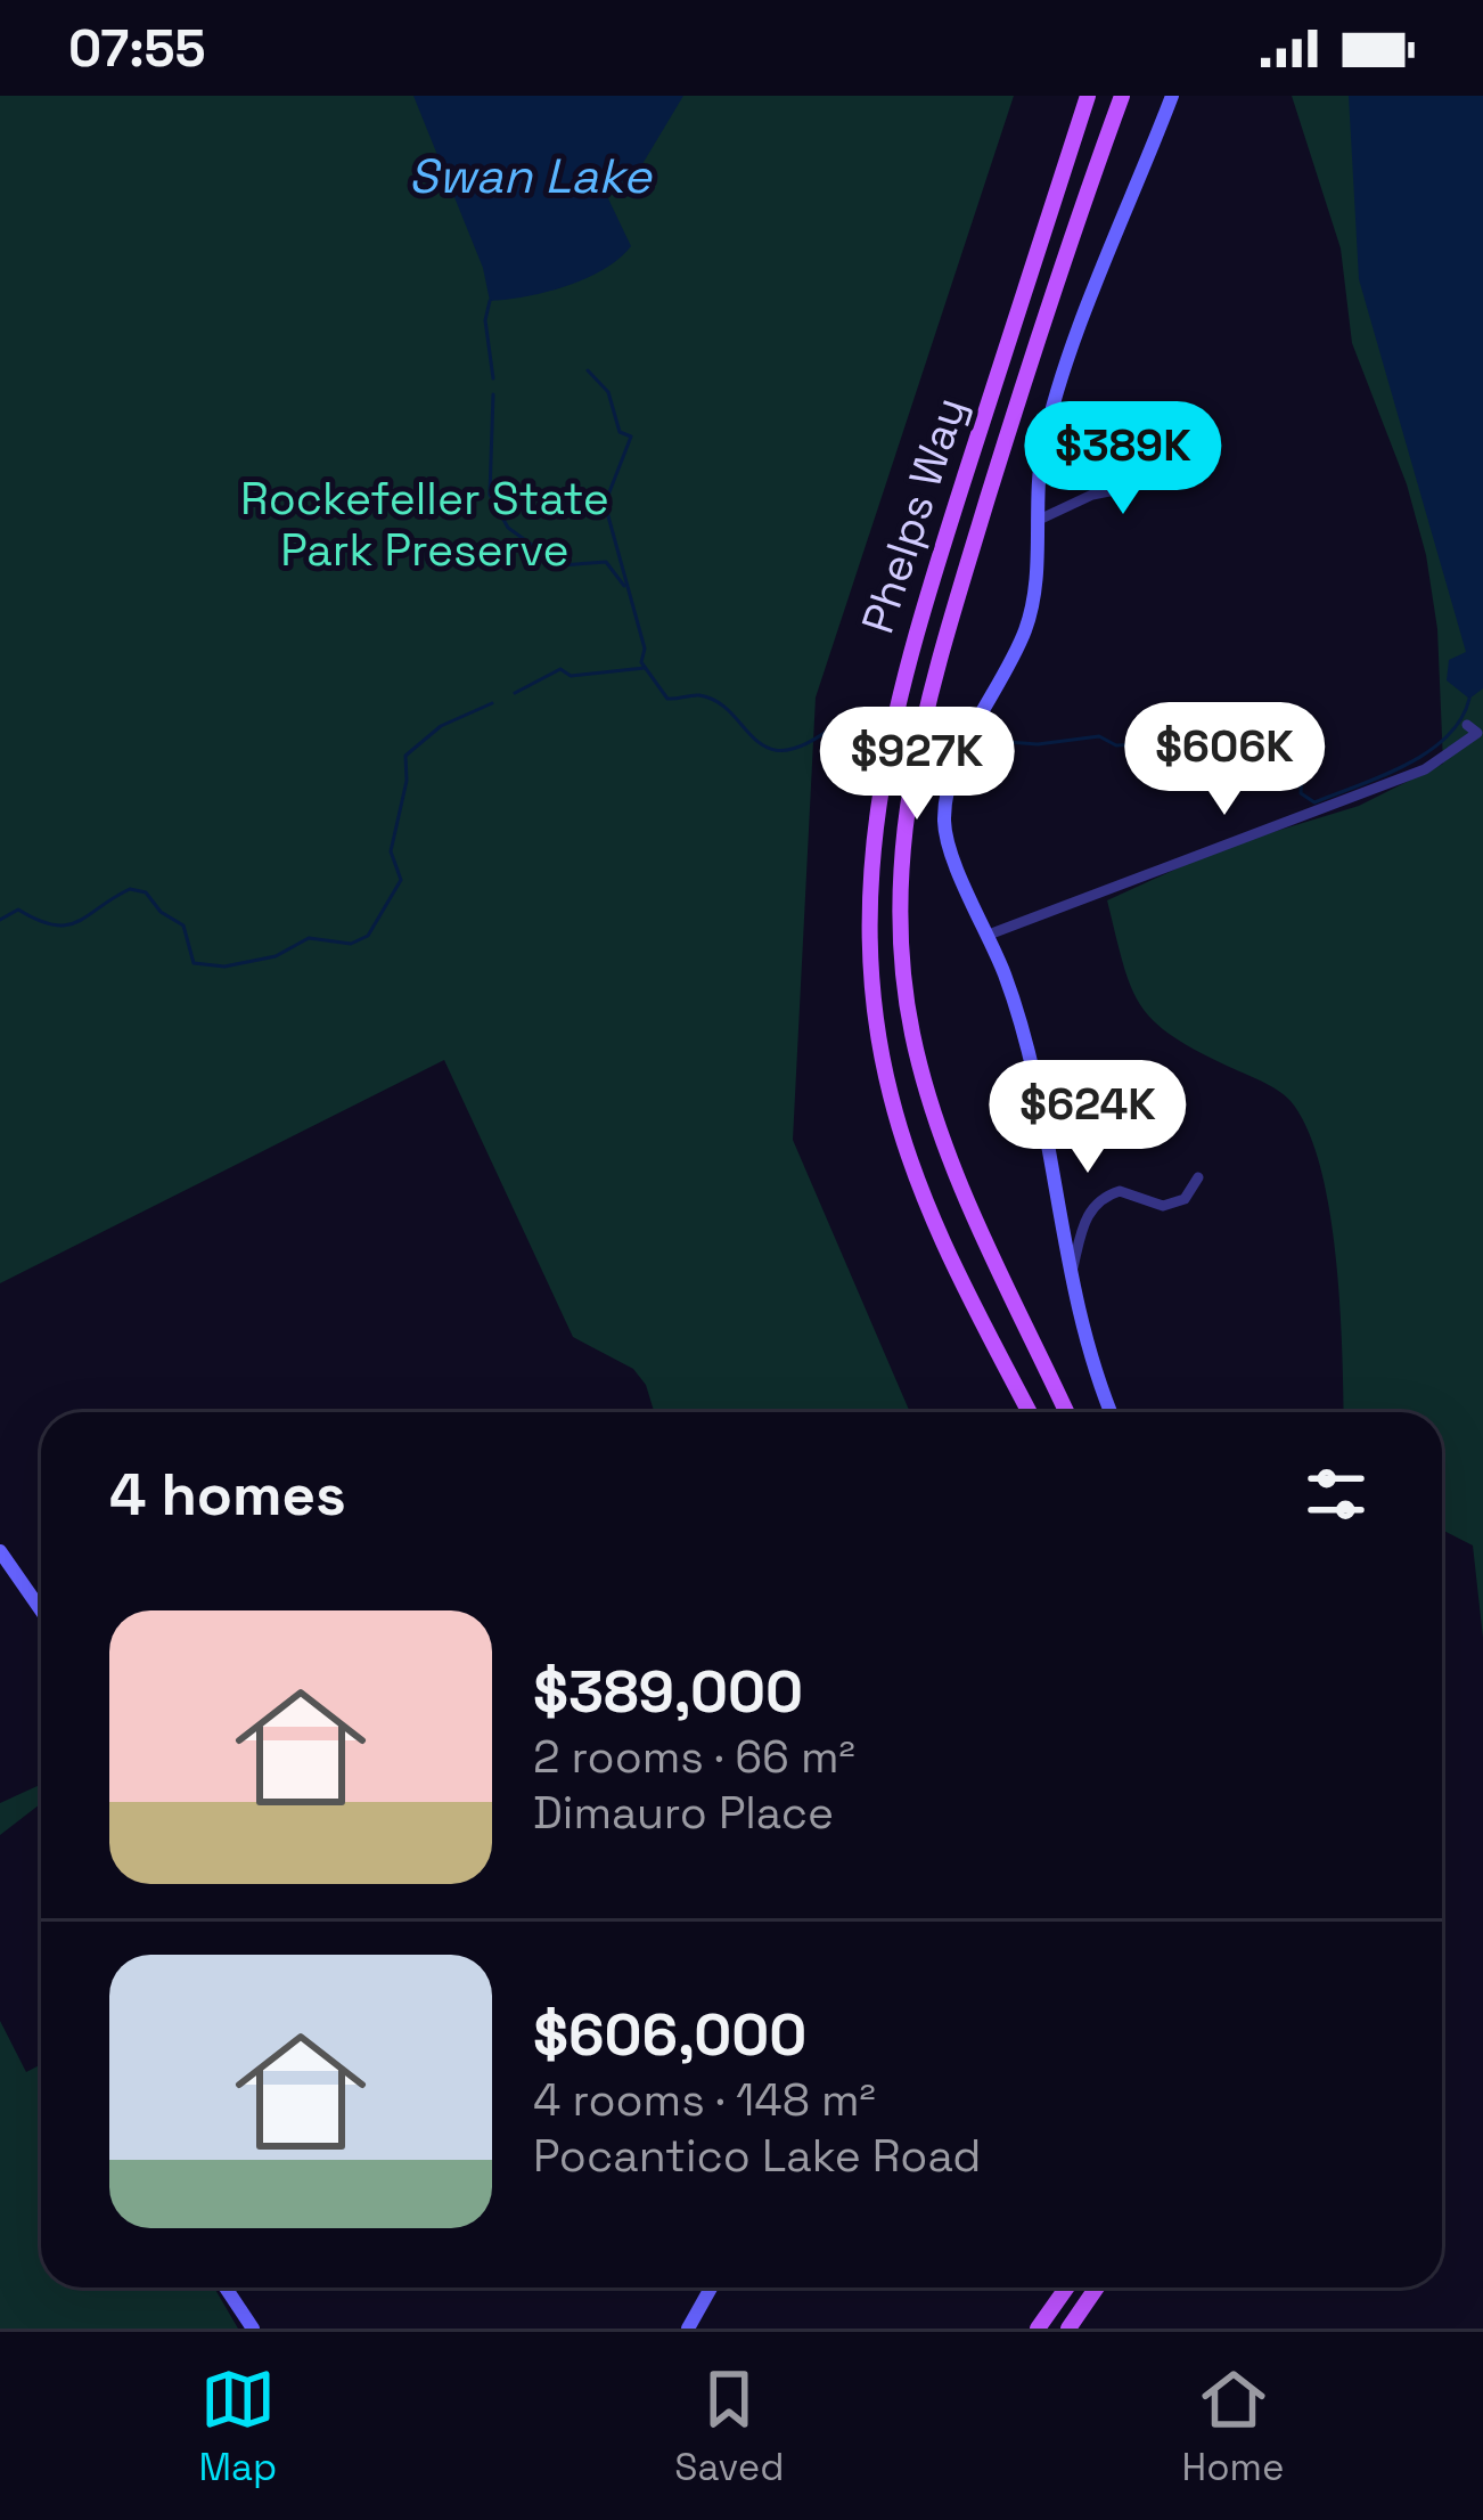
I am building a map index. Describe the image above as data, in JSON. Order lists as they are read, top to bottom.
{
  "streets": {
    "main road": ["Phelps Way"]
  },
  "water": ["Swan Lake"],
  "parks": ["Rockefeller State Park Preserve"],
  "page": {
    "status": "07:55",
    "price": [
      "$389K",
      "$606K",
      "$927K",
      "$624K"
    ],
    "heading": "4 homes",
    "list": [
      {
        "name": "$389,000",
        "note": "2 rooms · 66 m² · Dimauro Place"
      },
      {
        "name": "$606,000",
        "note": "4 rooms · 148 m² · Pocantico Lake Road"
      }
    ],
    "tabs": ["Map", "Saved", "Home"]
  }
}
